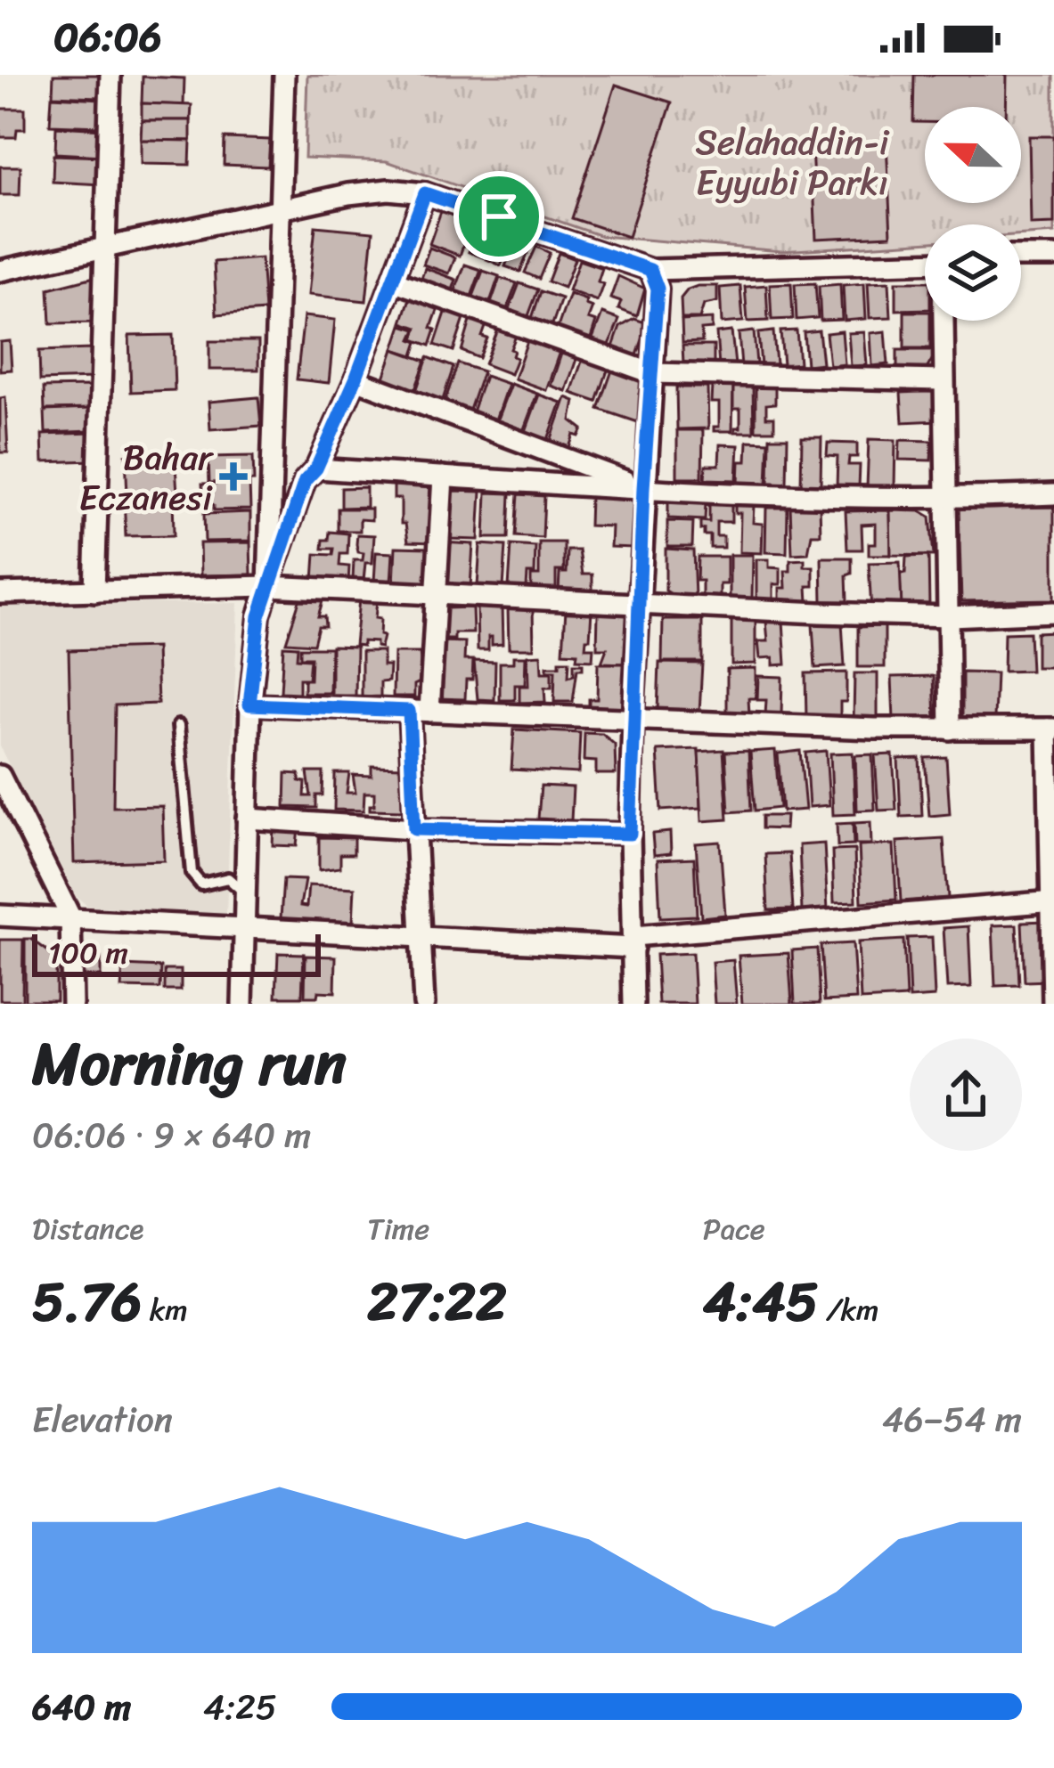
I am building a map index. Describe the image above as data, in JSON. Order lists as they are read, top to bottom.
{
  "parks": ["Selahaddin-i Eyyubi Parkı"],
  "places": {
    "health": ["Bahar Eczanesi"]
  },
  "scale_bar": "100 m",
  "north": "left",
  "page": {
    "status": "06:06",
    "scale": "100 m",
    "heading": ["Morning run", "06:06 · 9 × 640 m"],
    "stats": [
      ["Distance", "5.76 km"],
      ["Time", "27:22"],
      ["Pace", "4:45 /km"]
    ],
    "chart": ["Elevation", "46–54 m"],
    "list": [
      {
        "name": "640 m",
        "note": "4:25"
      }
    ]
  }
}
